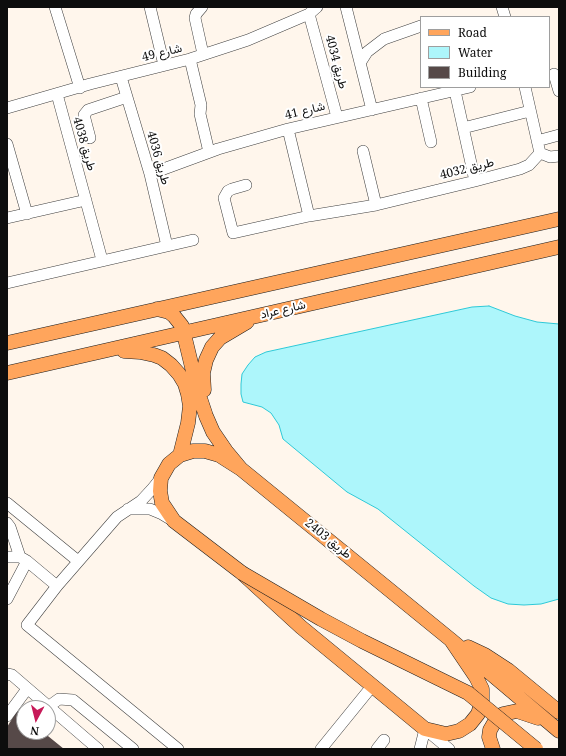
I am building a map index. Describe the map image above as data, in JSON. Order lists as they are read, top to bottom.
{
  "streets": {
    "main road": ["شارع عراد", "طريق 2403"],
    "street": [
      "شارع 49",
      "طريق 4034",
      "شارع 41",
      "طريق 4038",
      "طريق 4036",
      "طريق 4032"
    ]
  },
  "crossings": [
    ["شارع 49", "طريق 4034"],
    ["شارع 49", "طريق 4038"],
    ["شارع 49", "طريق 4036"],
    ["طريق 4034", "شارع 41"],
    ["شارع 41", "طريق 4036"],
    ["شارع عراد", "طريق 2403"]
  ],
  "legend": ["Road", "Water", "Building"],
  "north": "bottom"
}
